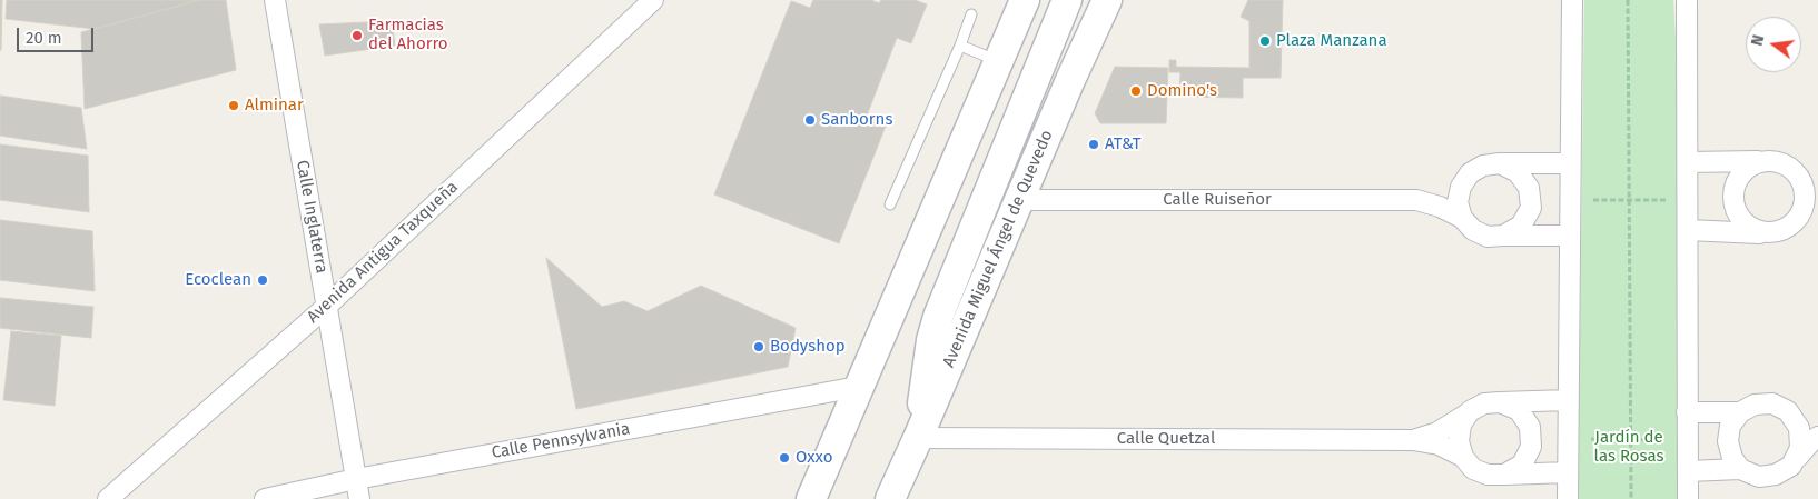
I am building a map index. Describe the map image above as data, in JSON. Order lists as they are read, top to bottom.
{
  "streets": {
    "main road": ["Avenida Miguel Ángel de Quevedo"],
    "street": [
      "Calle Ruiseñor",
      "Calle Inglaterra",
      "Avenida Antigua Taxqueña",
      "Calle Quetzal",
      "Calle Pennsylvania"
    ]
  },
  "crossings": [
    ["Calle Ruiseñor", "Avenida Miguel Ángel de Quevedo"],
    ["Calle Inglaterra", "Avenida Antigua Taxqueña"],
    ["Calle Inglaterra", "Calle Pennsylvania"],
    ["Avenida Miguel Ángel de Quevedo", "Calle Quetzal"]
  ],
  "parks": ["Jardín de las Rosas"],
  "places": [
    "Farmacias del Ahorro",
    "Plaza Manzana",
    "Domino's",
    "Alminar",
    "Sanborns",
    "AT&T",
    "Ecoclean",
    "Bodyshop",
    "Oxxo"
  ],
  "scale_bar": "20 m",
  "north": "left"
}
